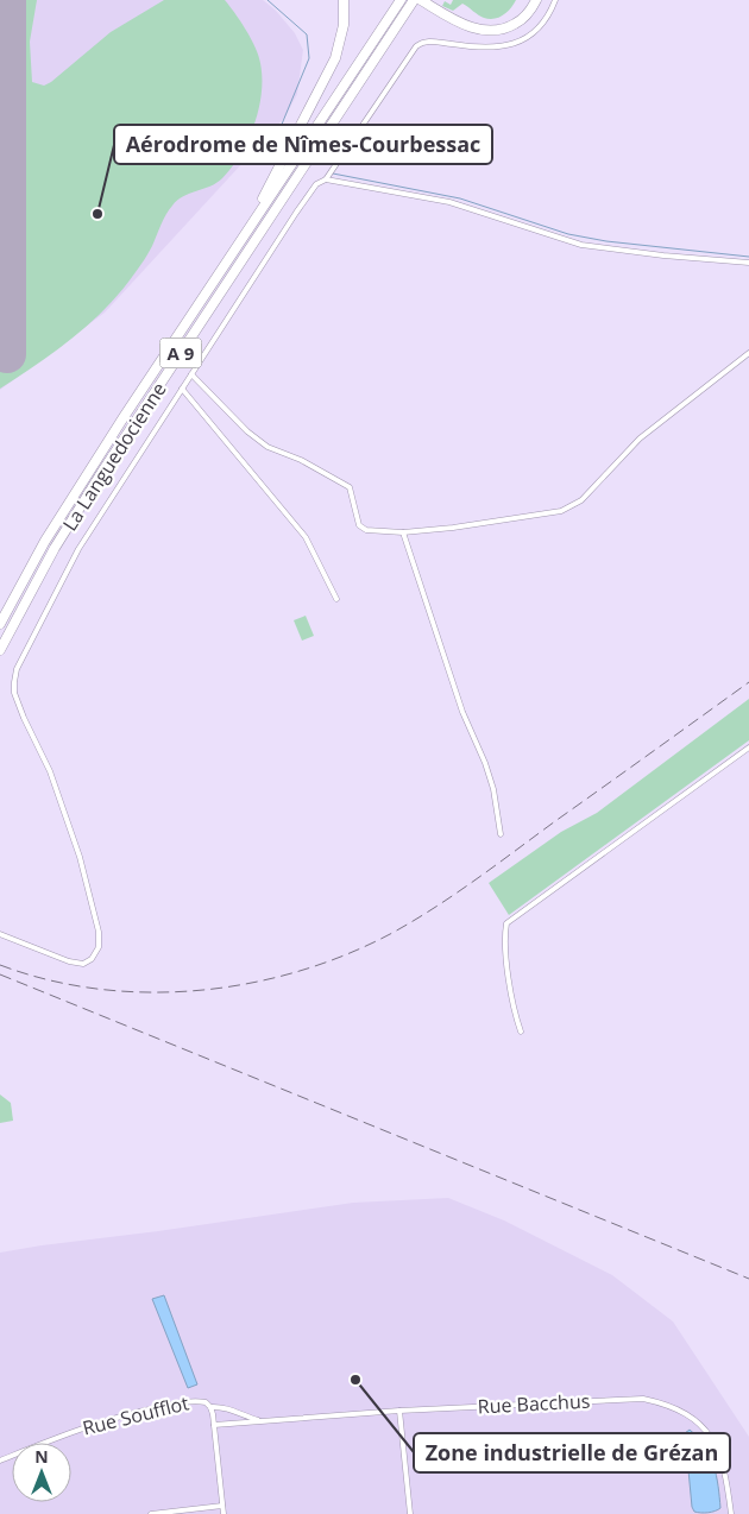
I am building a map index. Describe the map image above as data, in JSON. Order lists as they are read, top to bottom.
{
  "streets": {
    "highway": ["A 9", "La Languedocienne"],
    "street": ["Rue Bacchus", "Rue Soufflot"]
  },
  "crossings": [
    ["Rue Bacchus", "Rue Soufflot"]
  ],
  "places": ["Aérodrome de Nîmes-Courbessac", "Zone industrielle de Grézan"],
  "north": "top"
}
